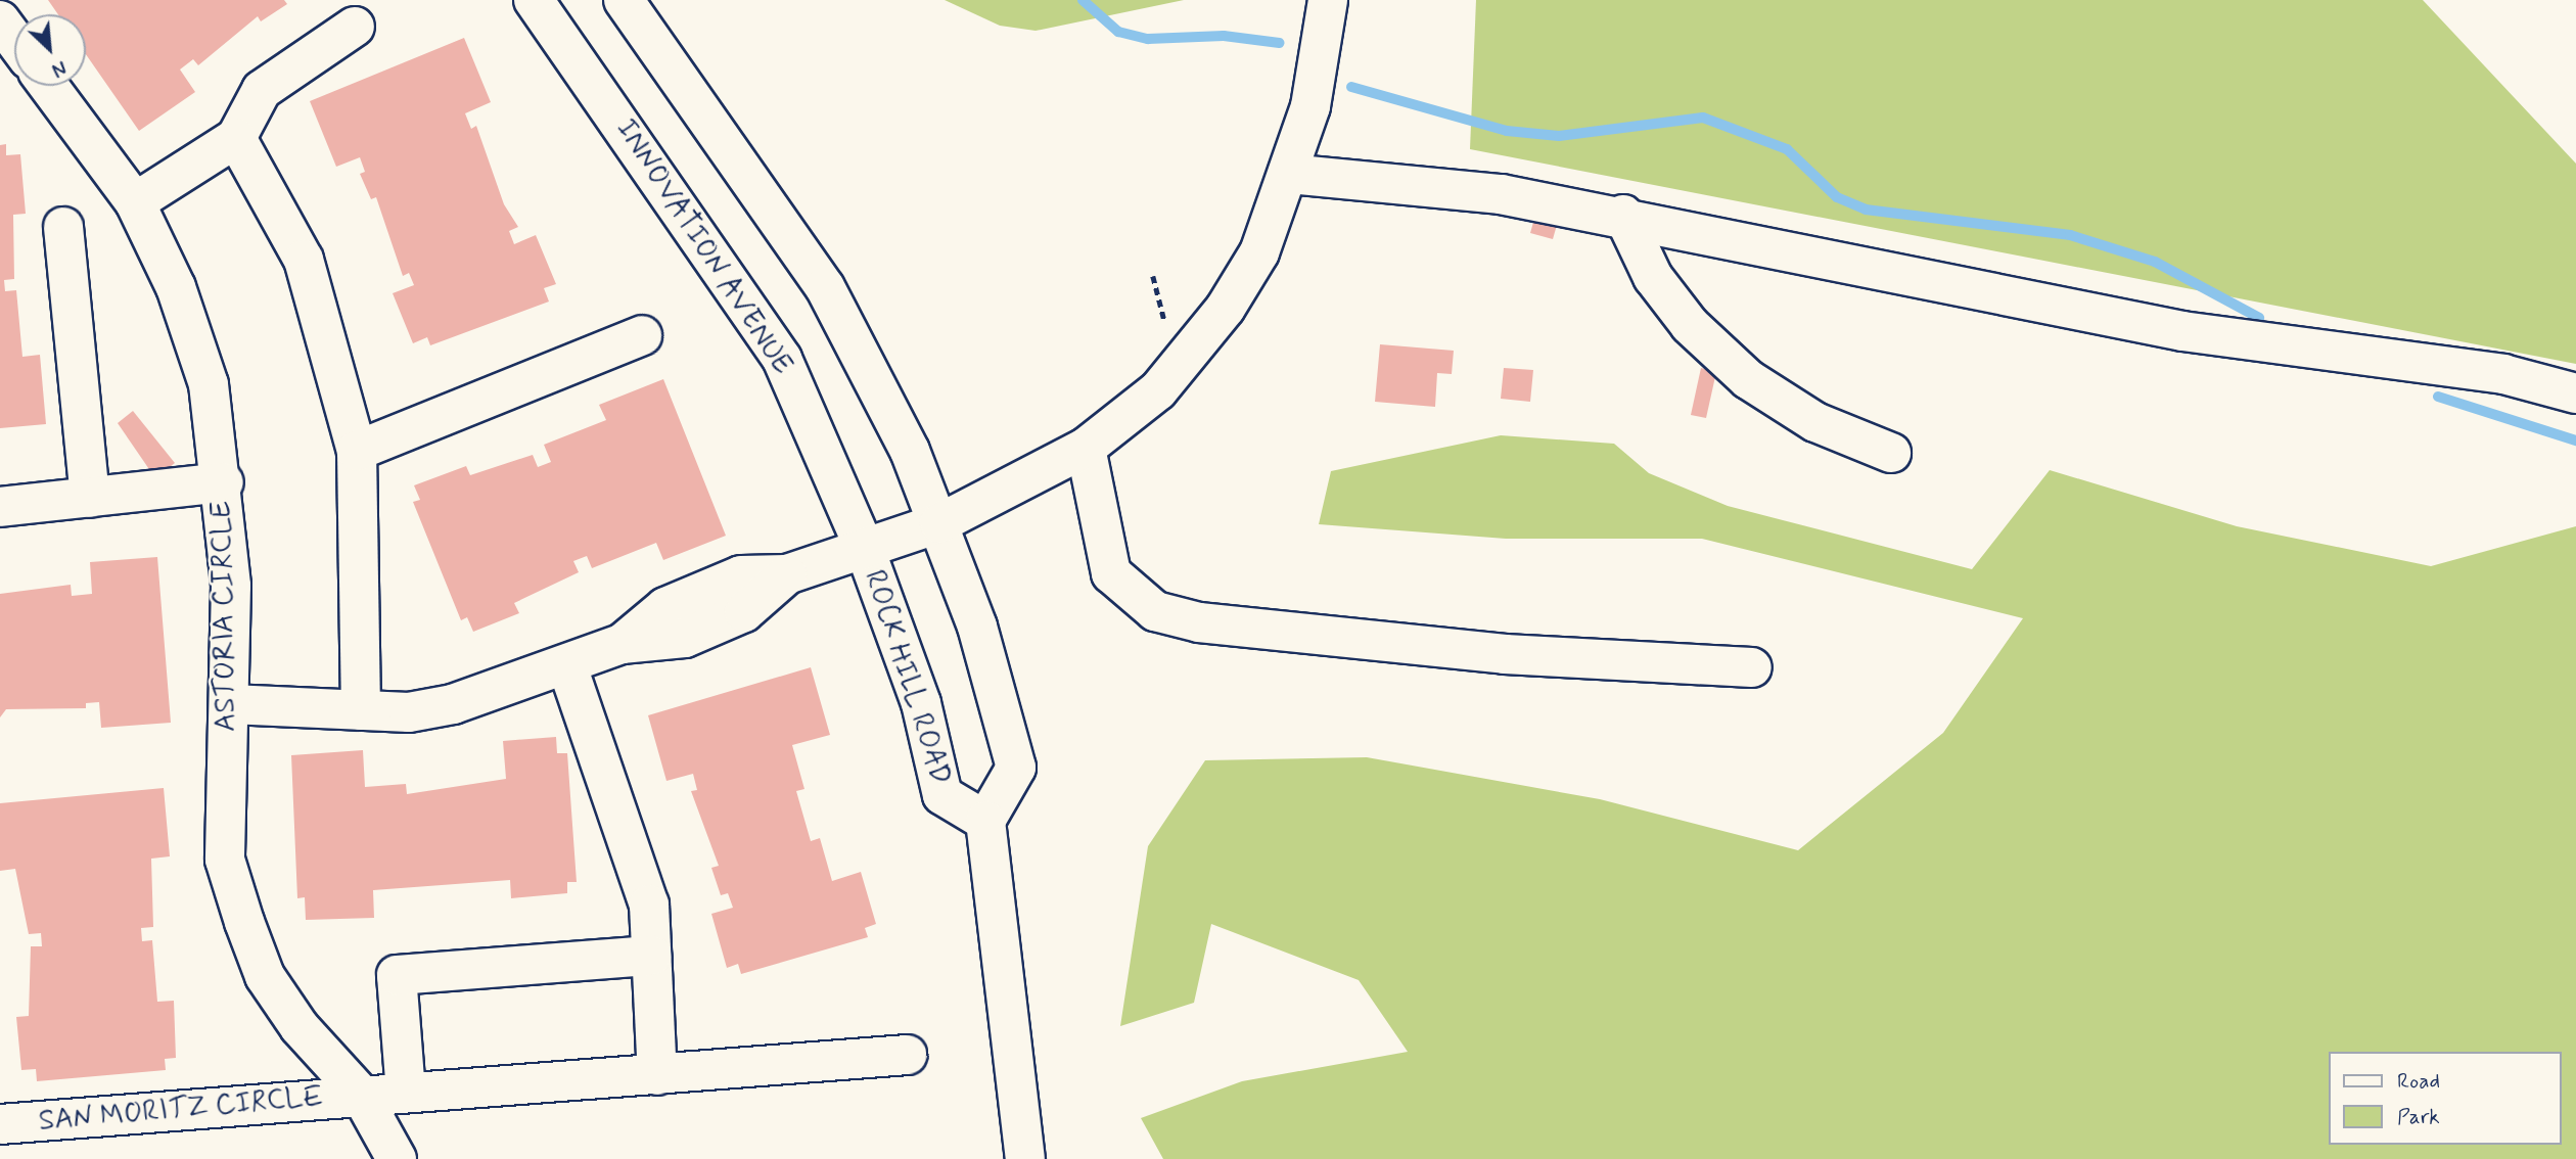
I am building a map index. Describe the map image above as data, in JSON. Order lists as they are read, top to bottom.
{
  "streets": {
    "street": [
      "INNOVATION AVENUE",
      "ASTORIA CIRCLE",
      "ROCK HILL ROAD",
      "SAN MORITZ CIRCLE"
    ]
  },
  "crossings": [
    ["INNOVATION AVENUE", "ROCK HILL ROAD"],
    ["ASTORIA CIRCLE", "SAN MORITZ CIRCLE"]
  ],
  "legend": ["Road", "Park"],
  "north": "bottom right"
}
